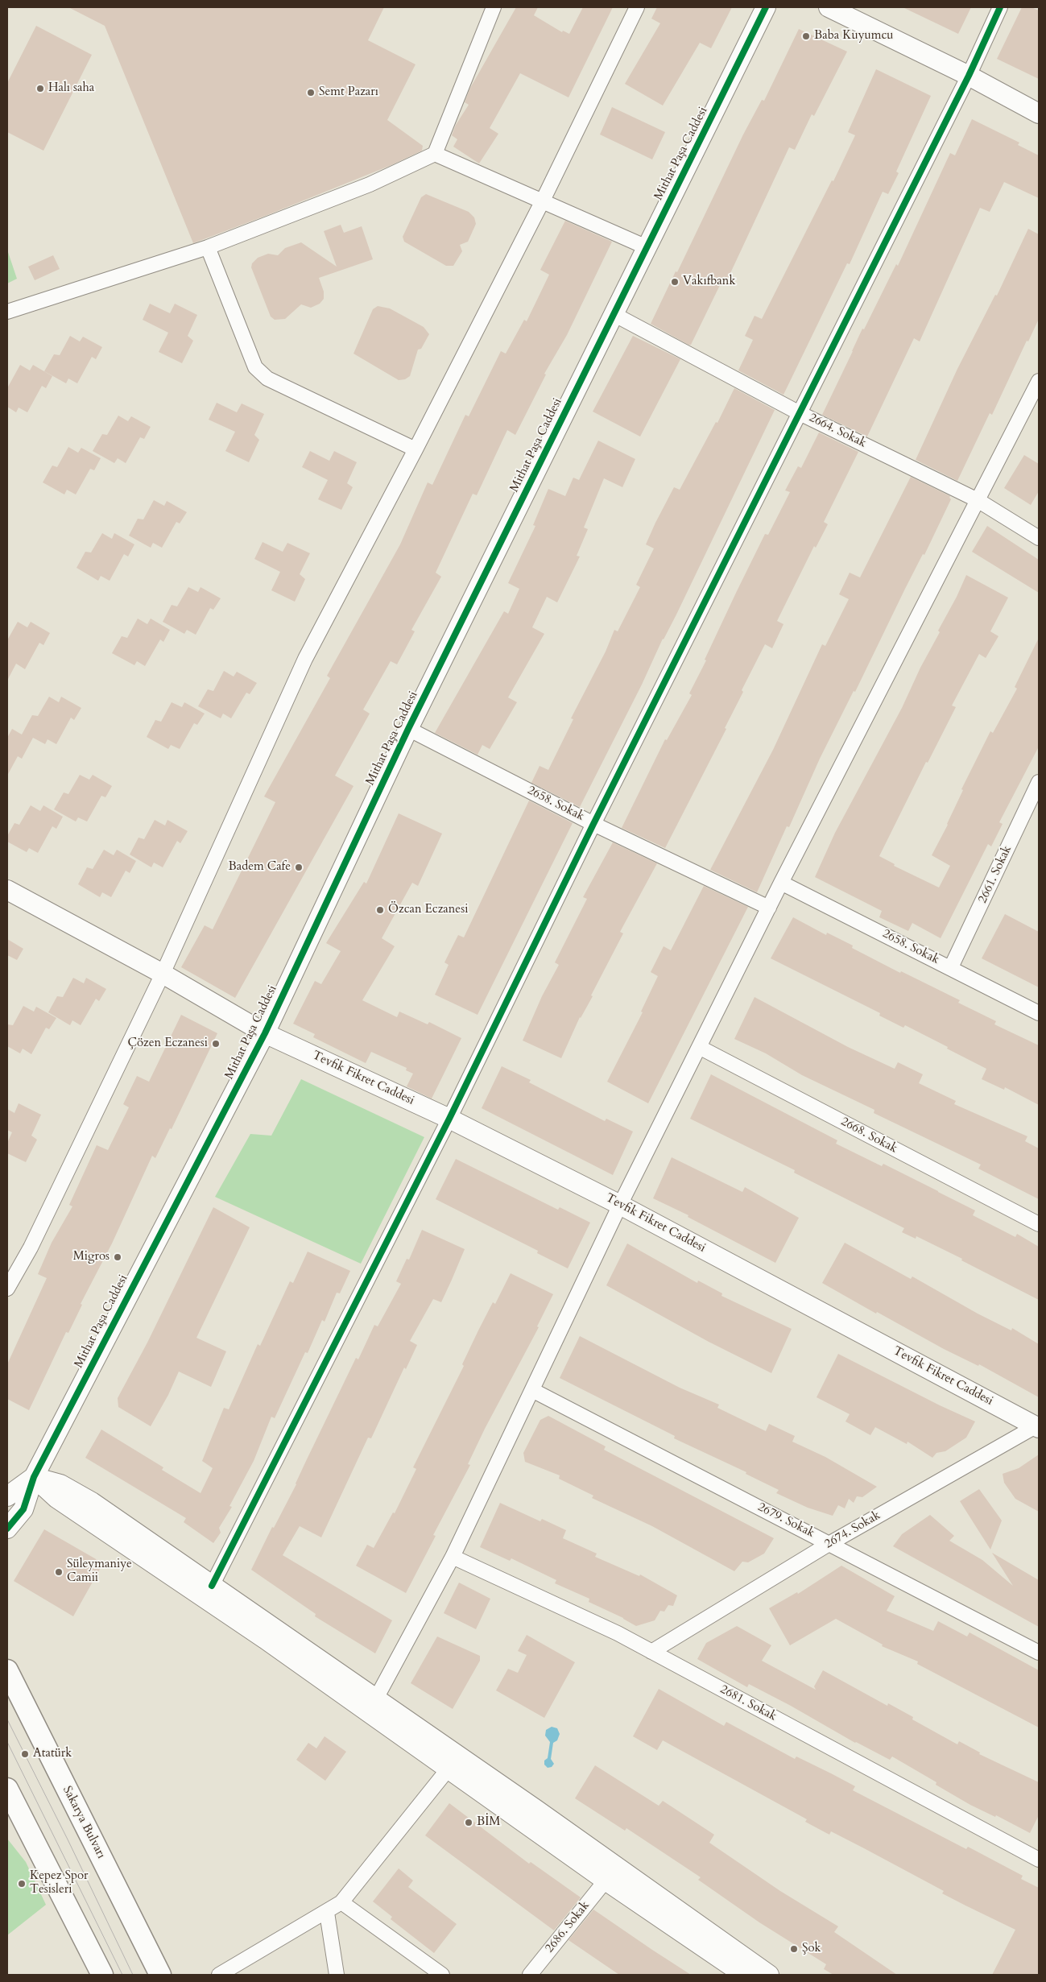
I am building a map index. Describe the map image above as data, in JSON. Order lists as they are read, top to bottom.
{
  "streets": {
    "main road": ["Sakarya Bulvarı"],
    "street": [
      "Mithat Paşa Caddesi",
      "2664. Sokak",
      "2658. Sokak",
      "2661. Sokak",
      "Tevfik Fikret Caddesi",
      "2668. Sokak",
      "2679. Sokak",
      "2674. Sokak",
      "2681. Sokak",
      "2686. Sokak"
    ]
  },
  "crossings": [
    ["Mithat Paşa Caddesi", "2664. Sokak"],
    ["Mithat Paşa Caddesi", "2658. Sokak"],
    ["Mithat Paşa Caddesi", "Tevfik Fikret Caddesi"],
    ["2658. Sokak", "2661. Sokak"],
    ["Tevfik Fikret Caddesi", "2674. Sokak"],
    ["2679. Sokak", "2674. Sokak"],
    ["2674. Sokak", "2681. Sokak"]
  ],
  "places": [
    "Baba Kuyumcu",
    "Halı saha",
    "Semt Pazarı",
    "Vakıfbank",
    "Badem Cafe",
    "Özcan Eczanesi",
    "Çözen Eczanesi",
    "Migros",
    "Süleymaniye Camii",
    "Atatürk",
    "BİM",
    "Kepez Spor Tesisleri",
    "Şok"
  ]
}
